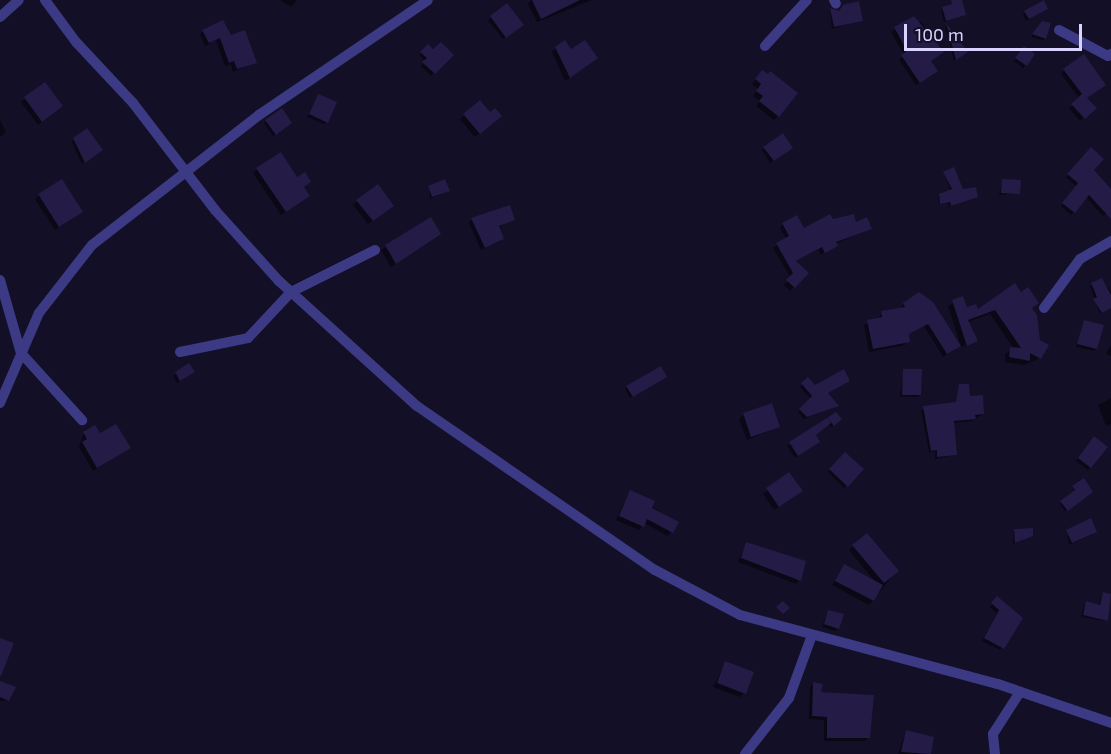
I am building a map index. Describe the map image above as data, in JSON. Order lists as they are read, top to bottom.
{
  "scale_bar": "100 m"
}
